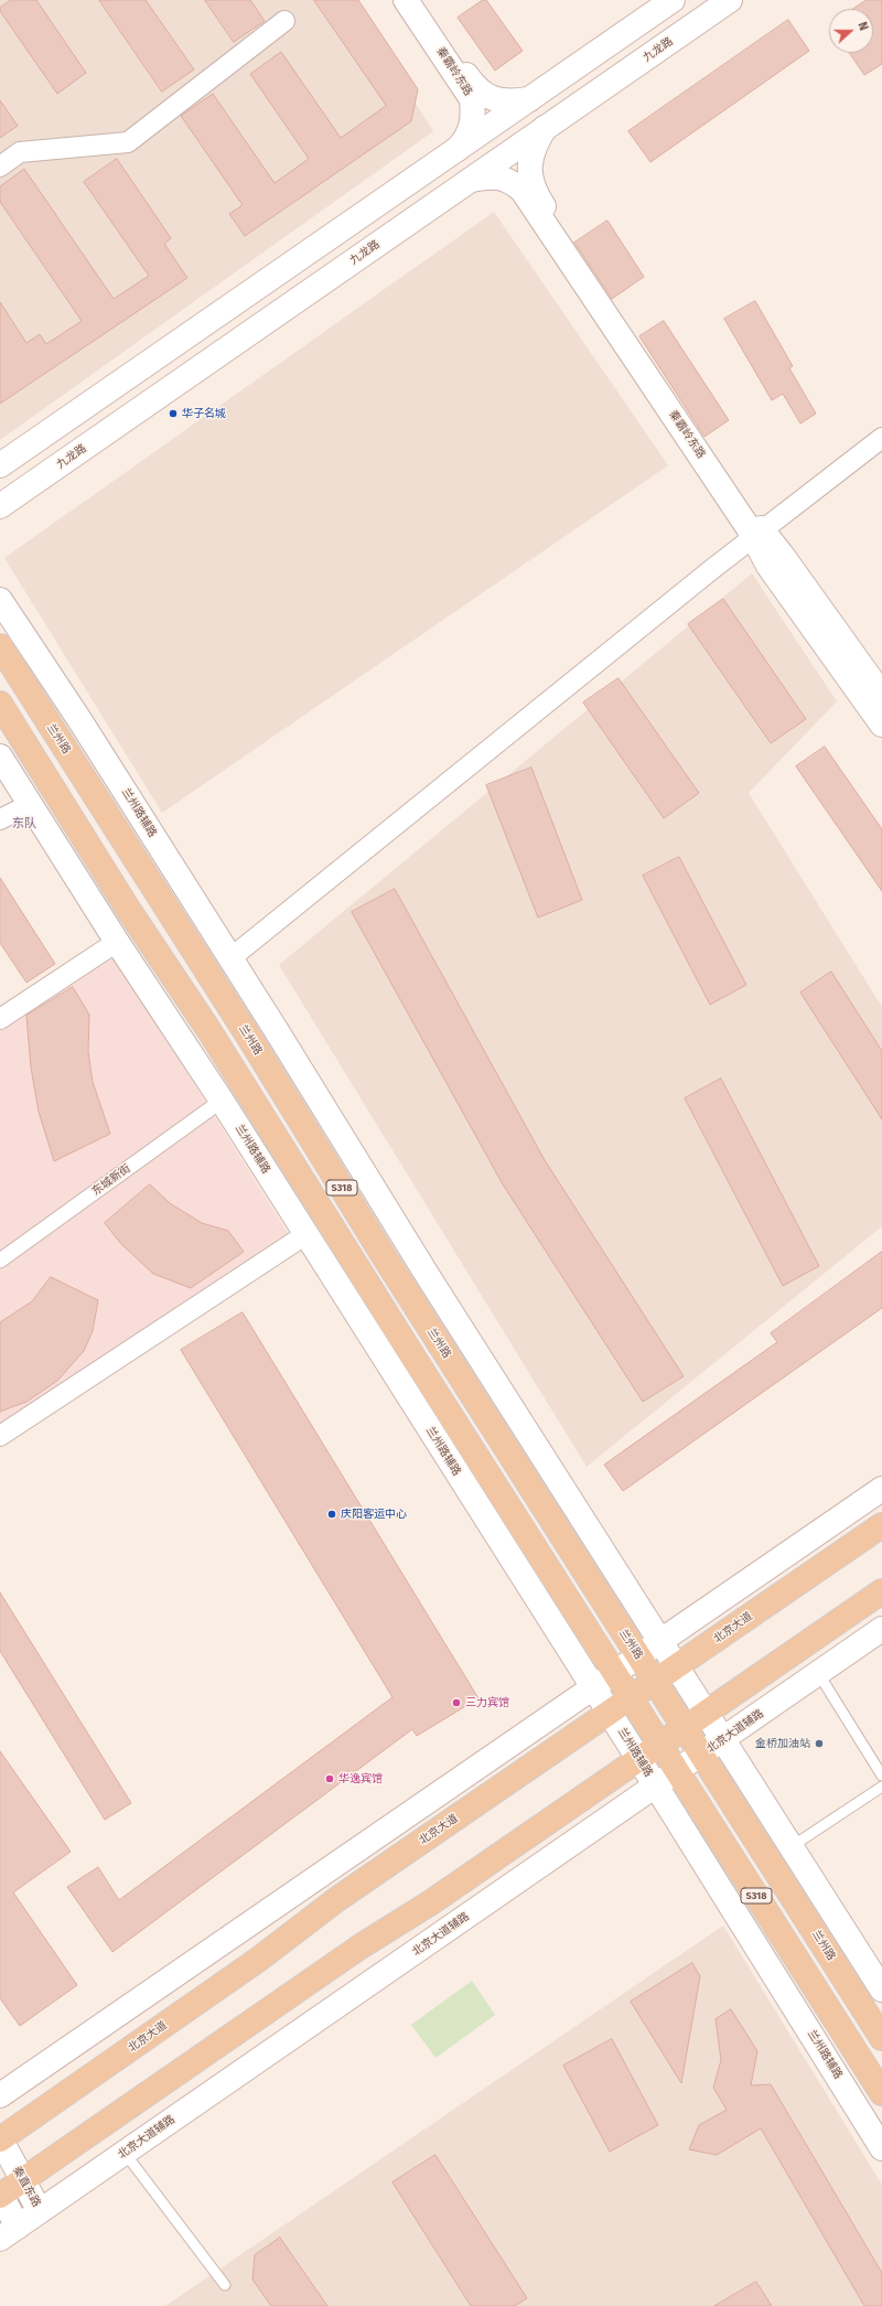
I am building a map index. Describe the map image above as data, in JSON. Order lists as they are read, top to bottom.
{
  "streets": {
    "main road": ["兰州路", "S318", "北京大道"],
    "street": [
      "九龙路",
      "秦霸岭东路",
      "兰州路辅路",
      "东城新街",
      "北京大道辅路",
      "秦直东路"
    ]
  },
  "crossings": [
    ["九龙路", "秦霸岭东路"],
    ["兰州路", "北京大道"],
    ["兰州路", "北京大道辅路"],
    ["兰州路辅路", "东城新街"],
    ["兰州路辅路", "北京大道"],
    ["兰州路辅路", "北京大道辅路"],
    ["S318", "北京大道"],
    ["S318", "北京大道辅路"],
    ["北京大道", "秦直东路"],
    ["北京大道辅路", "秦直东路"]
  ],
  "districts": ["东队"],
  "places": [
    "华子名城",
    "庆阳客运中心",
    "三力宾馆",
    "金桥加油站",
    "华逸宾馆"
  ],
  "north": "right"
}
